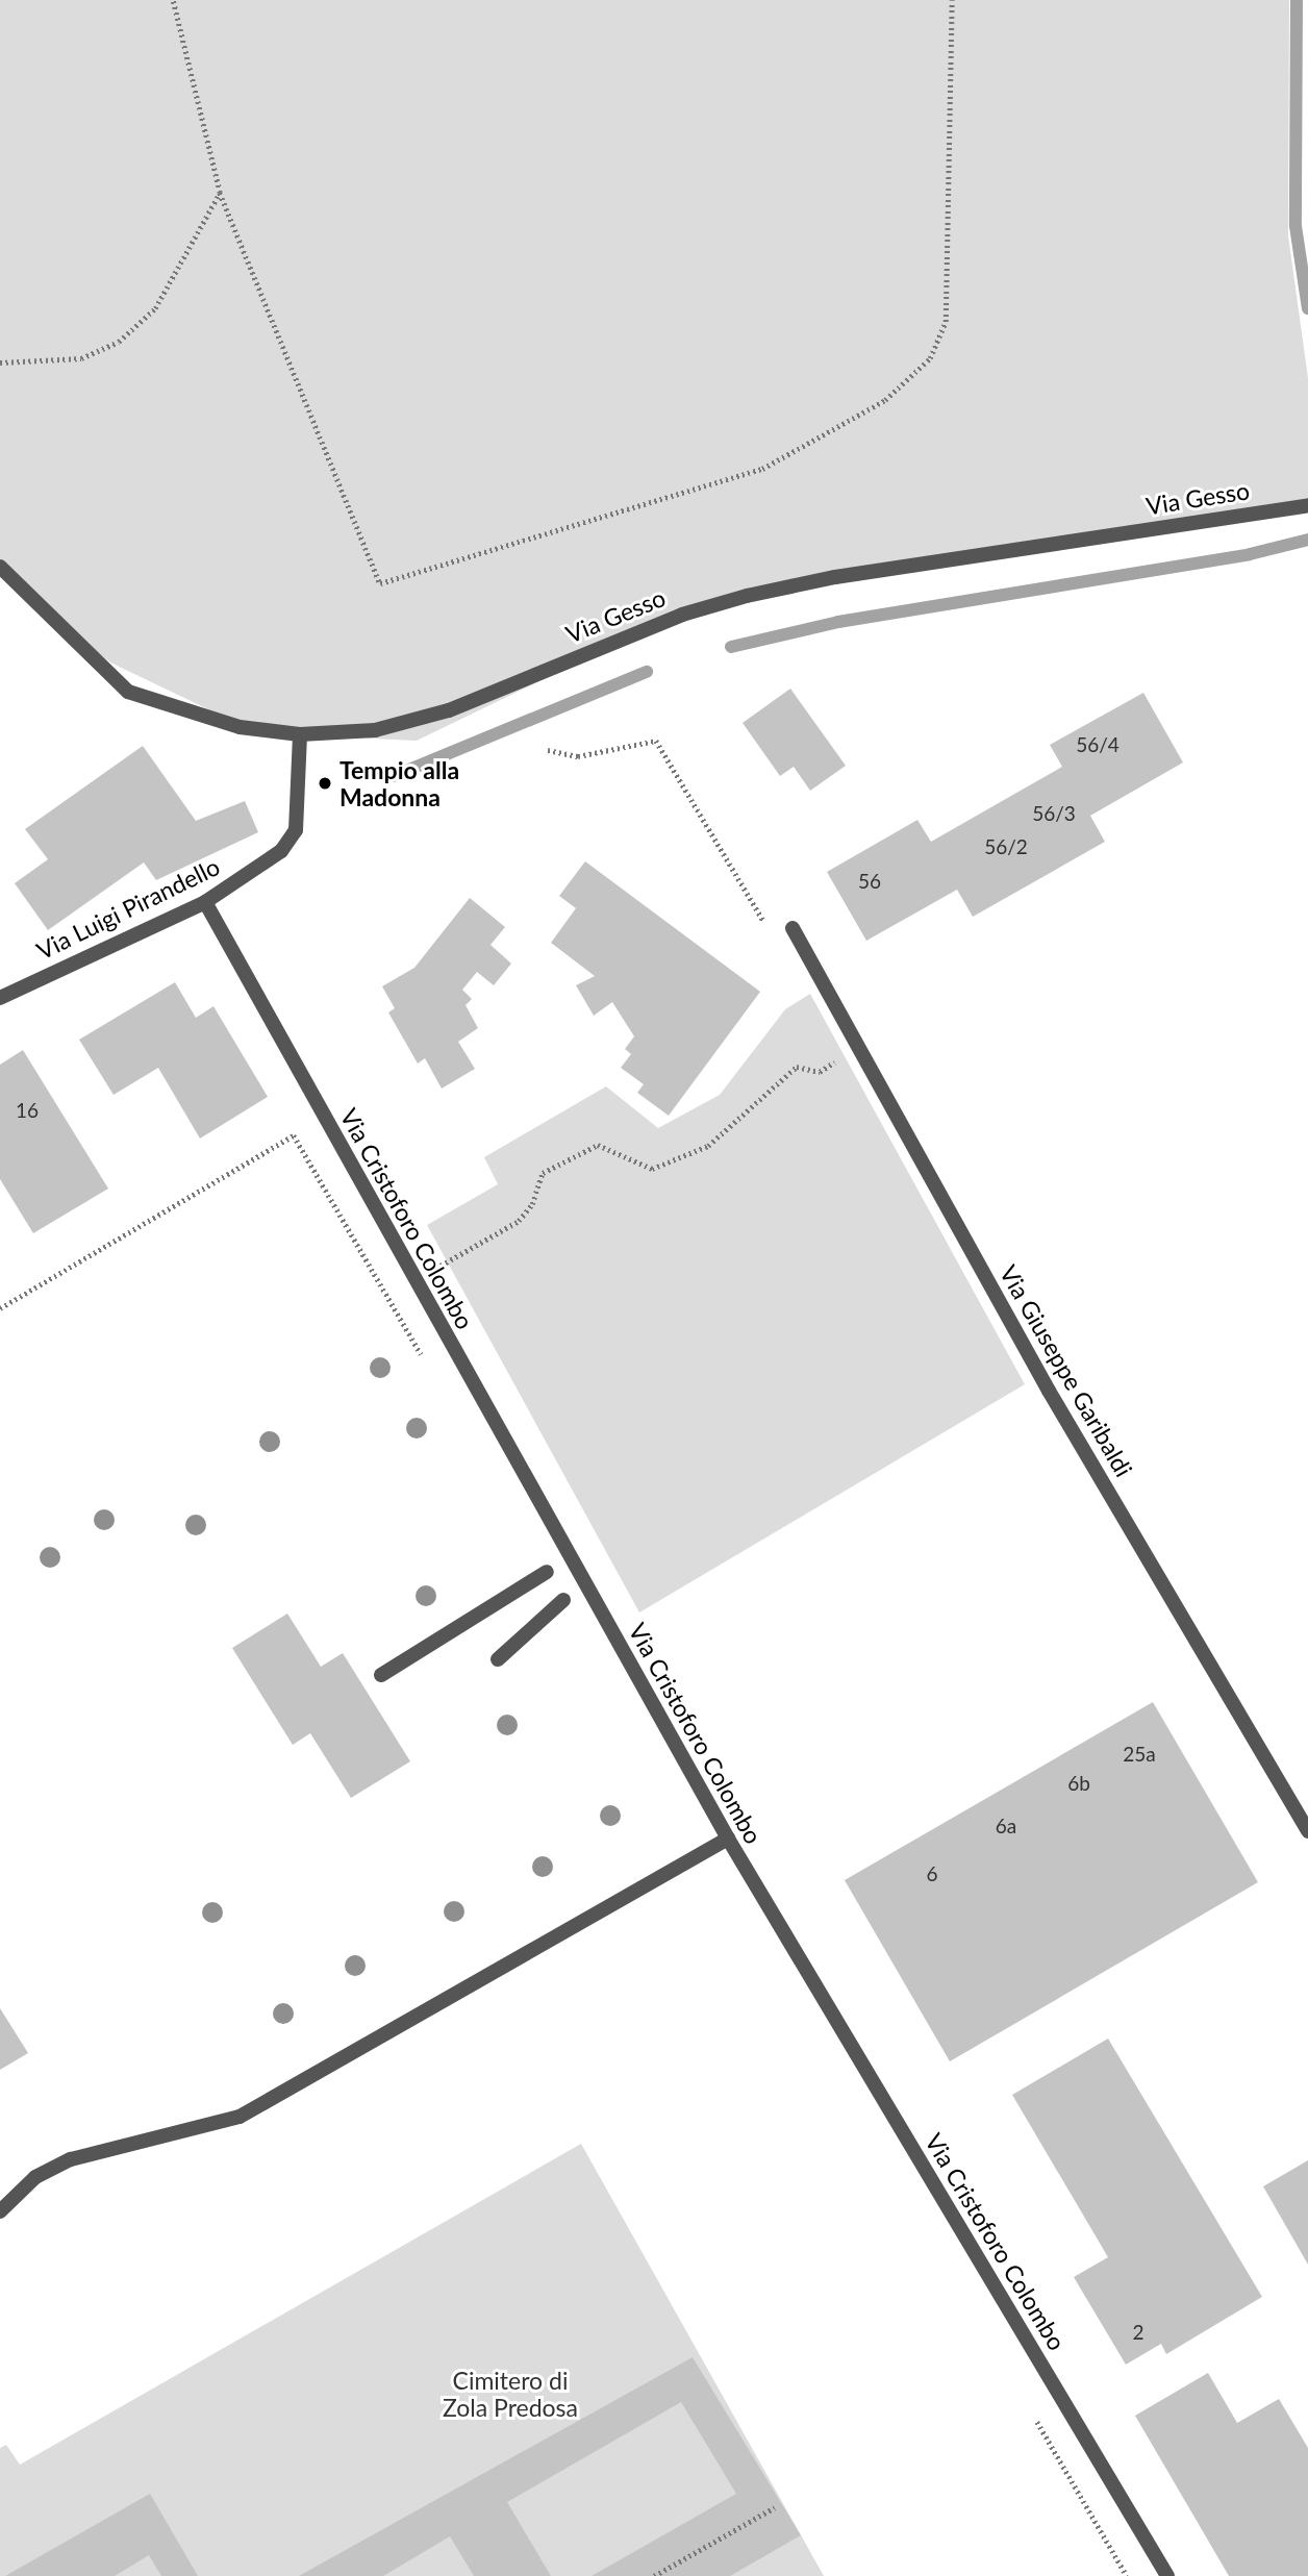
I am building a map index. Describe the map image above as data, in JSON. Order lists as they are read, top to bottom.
{
  "streets": {
    "street": [
      "Via Gesso",
      "Via Luigi Pirandello",
      "Via Cristoforo Colombo",
      "Via Giuseppe Garibaldi"
    ]
  },
  "crossings": [
    ["Via Gesso", "Via Luigi Pirandello"],
    ["Via Luigi Pirandello", "Via Cristoforo Colombo"]
  ],
  "parks": ["Cimitero di Zola Predosa"],
  "places": ["Tempio alla Madonna"],
  "house_numbers": [
    "56/4",
    "56/3",
    "56/2",
    "56",
    "16",
    "25a",
    "6b",
    "6a",
    "6",
    "2"
  ]
}
